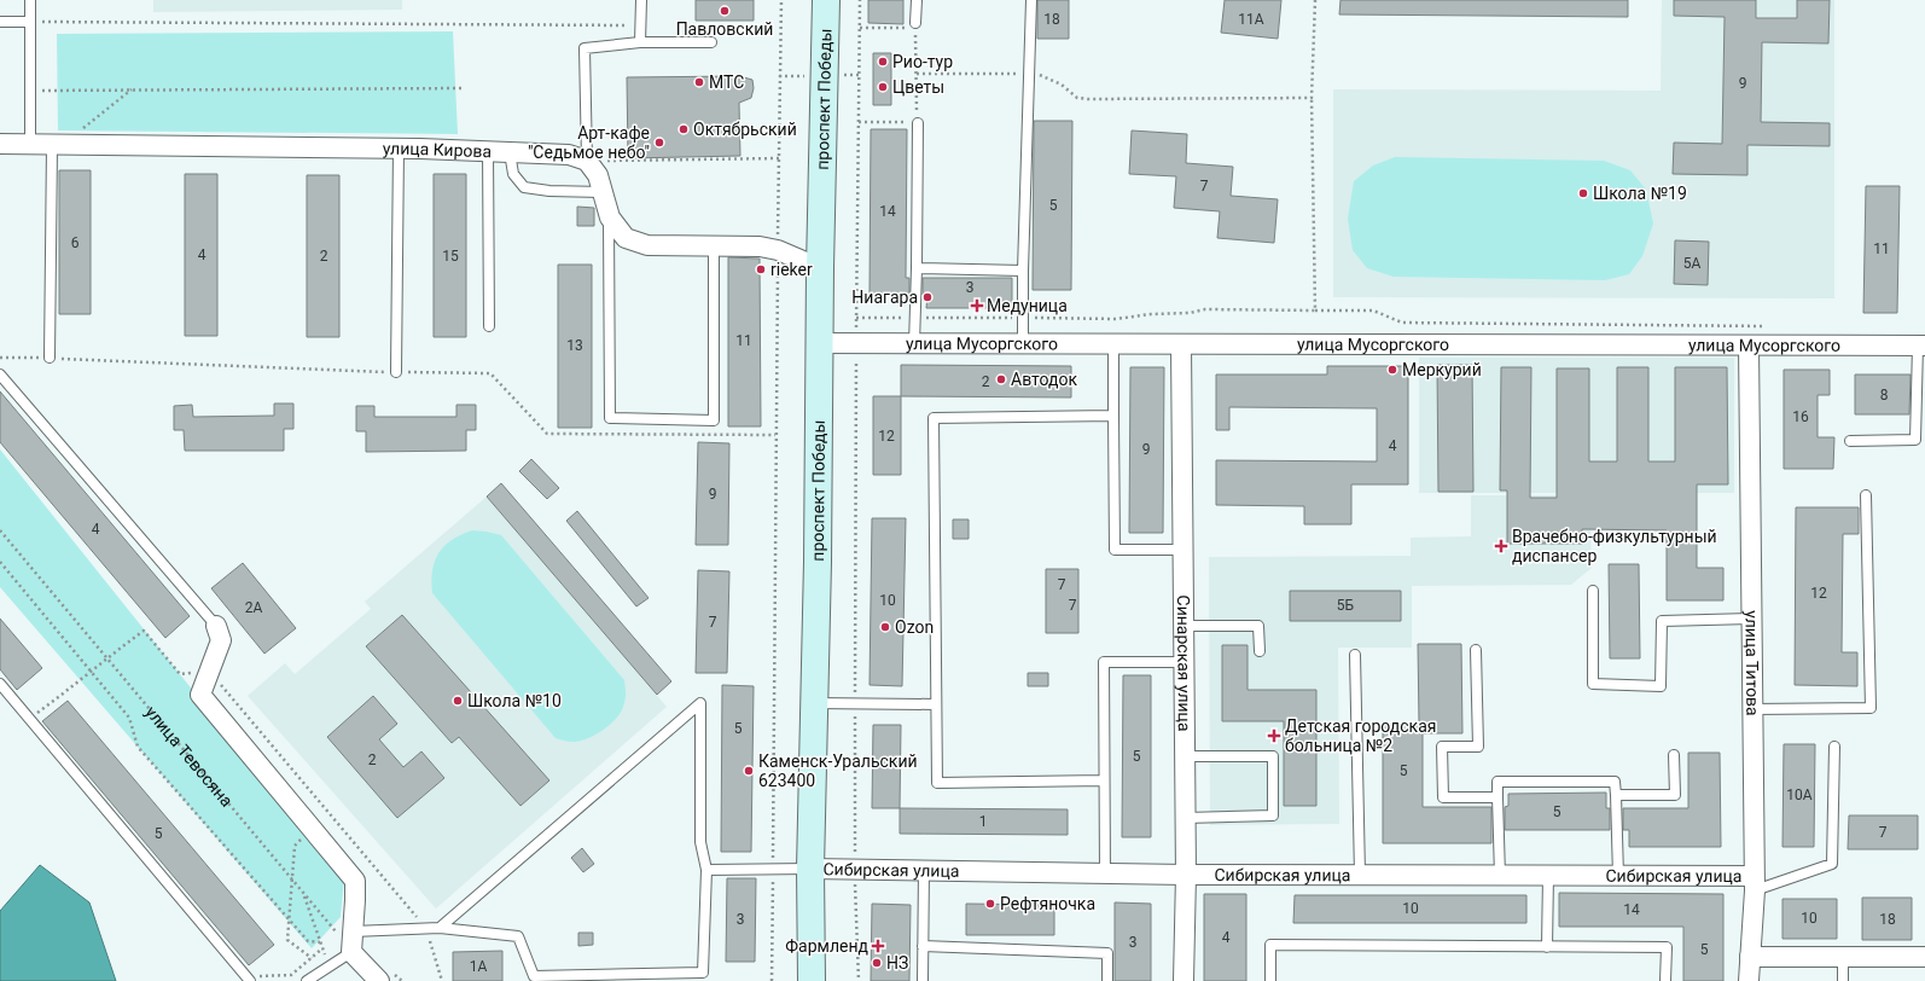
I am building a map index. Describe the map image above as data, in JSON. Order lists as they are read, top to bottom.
{
  "streets": {
    "main road": ["проспект Победы"],
    "street": [
      "улица Кирова",
      "улица Мусоргского",
      "Синарская улица",
      "улица Титова",
      "Сибирская улица"
    ],
    "path": ["улица Тевосяна"]
  },
  "crossings": [
    ["проспект Победы", "улица Мусоргского"],
    ["проспект Победы", "Сибирская улица"],
    ["улица Мусоргского", "Синарская улица"],
    ["улица Мусоргского", "улица Титова"],
    ["Синарская улица", "Сибирская улица"],
    ["улица Титова", "Сибирская улица"]
  ],
  "places": {
    "other": [
      "Павловский",
      "Рио-тур",
      "МТС",
      "Цветы",
      "Октябрьский",
      "Арт-кафе \"Седьмое небо\"",
      "Школа №19",
      "rieker",
      "Ниагара",
      "Меркурий",
      "Автодок",
      "Ozon",
      "Школа №10",
      "Каменск-Уральский 623400",
      "Рефтяночка",
      "НЗ"
    ],
    "health": [
      "Медуница",
      "Врачебно-физкультурный диспансер",
      "Детская городская больница №2",
      "Фармленд"
    ]
  },
  "house_numbers": [
    "18",
    "11А",
    "9",
    "7",
    "5",
    "14",
    "6",
    "11",
    "4",
    "2",
    "15",
    "5А",
    "3",
    "11",
    "13",
    "2",
    "8",
    "16",
    "12",
    "4",
    "9",
    "9",
    "4",
    "7",
    "12",
    "10",
    "7",
    "5Б",
    "2А",
    "7",
    "5",
    "5",
    "2",
    "5",
    "10А",
    "5",
    "1",
    "7",
    "5",
    "10",
    "14",
    "10",
    "3",
    "18",
    "4",
    "3",
    "5",
    "1А"
  ]
}
